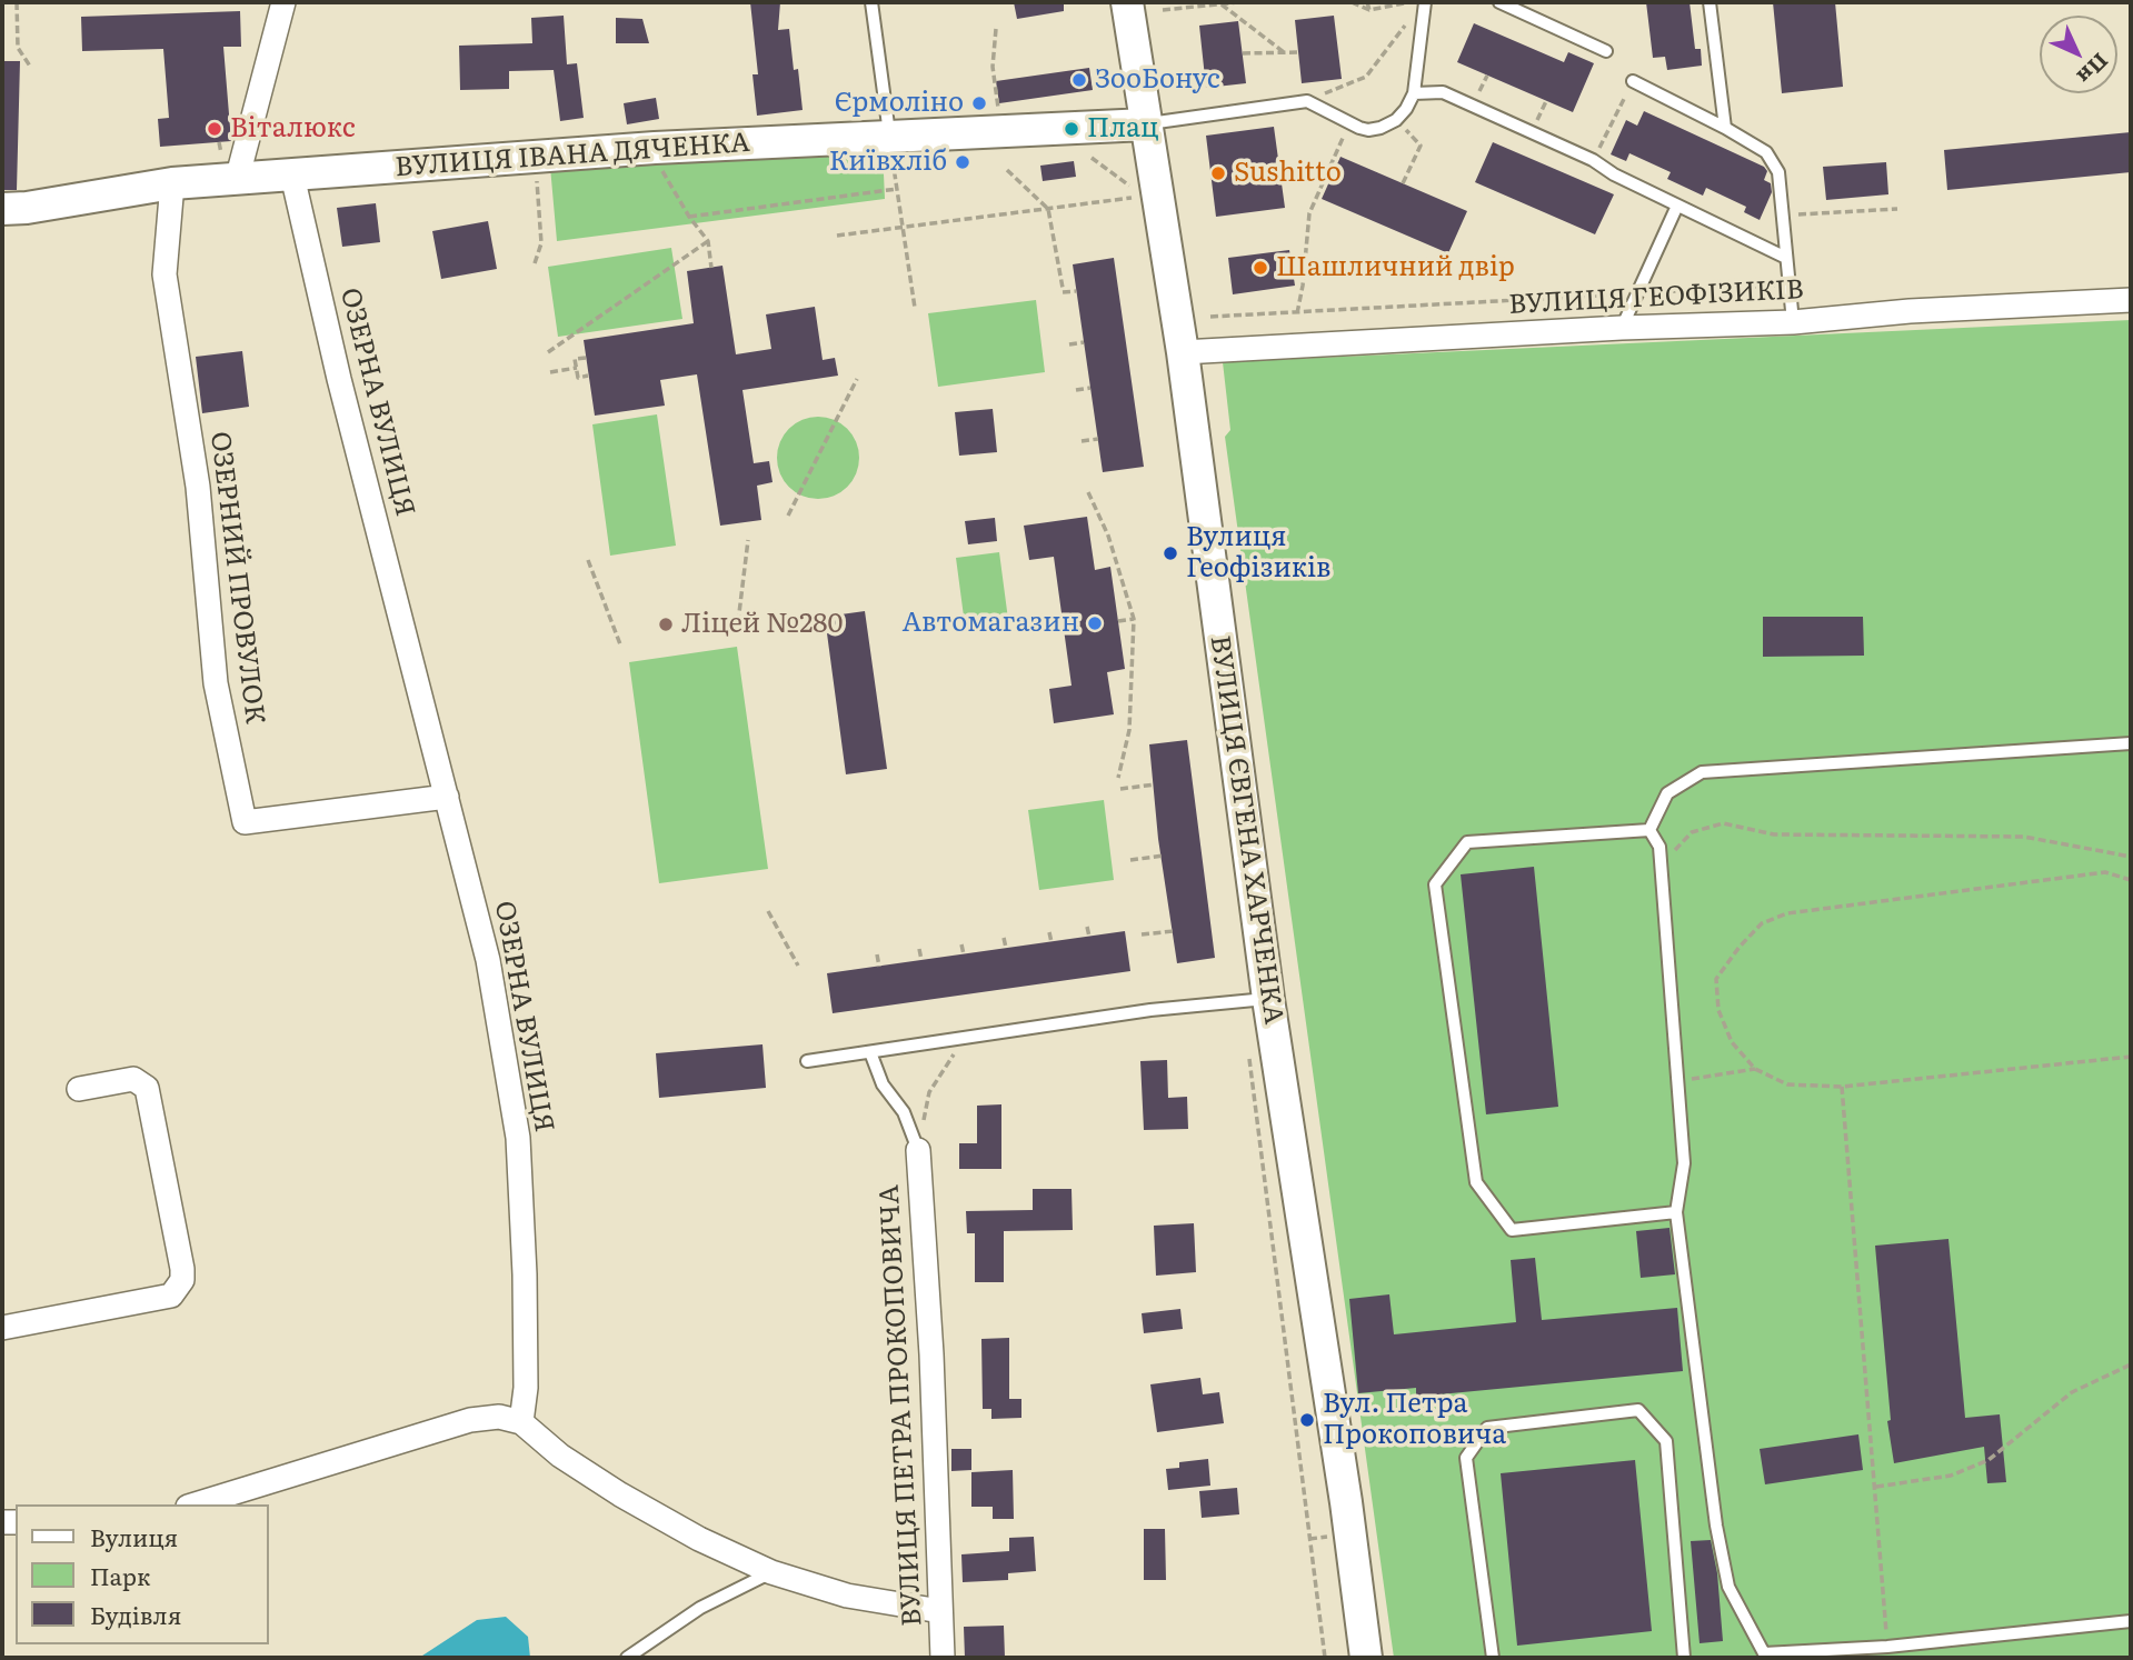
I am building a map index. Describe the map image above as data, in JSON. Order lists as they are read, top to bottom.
{
  "streets": {
    "main road": ["ВУЛИЦЯ ІВАНА ДЯЧЕНКА", "ВУЛИЦЯ ЄВГЕНА ХАРЧЕНКА"],
    "street": [
      "ВУЛИЦЯ ГЕОФІЗИКІВ",
      "ОЗЕРНА ВУЛИЦЯ",
      "ОЗЕРНИЙ ПРОВУЛОК",
      "ВУЛИЦЯ ПЕТРА ПРОКОПОВИЧА"
    ]
  },
  "crossings": [
    ["ВУЛИЦЯ ІВАНА ДЯЧЕНКА", "ОЗЕРНА ВУЛИЦЯ"],
    ["ВУЛИЦЯ ІВАНА ДЯЧЕНКА", "ОЗЕРНИЙ ПРОВУЛОК"],
    ["ВУЛИЦЯ ІВАНА ДЯЧЕНКА", "ВУЛИЦЯ ЄВГЕНА ХАРЧЕНКА"],
    ["ВУЛИЦЯ ГЕОФІЗИКІВ", "ВУЛИЦЯ ЄВГЕНА ХАРЧЕНКА"],
    ["ОЗЕРНА ВУЛИЦЯ", "ОЗЕРНИЙ ПРОВУЛОК"]
  ],
  "places": [
    "ЗооБонус",
    "Єрмоліно",
    "Віталюкс",
    "Плац",
    "Київхліб",
    "Sushitto",
    "Шашличний двір",
    "Вулиця Геофізиків",
    "Автомагазин",
    "Ліцей №280",
    "Вул. Петра Прокоповича"
  ],
  "legend": ["Вулиця", "Парк", "Будівля"],
  "north": "bottom right"
}
